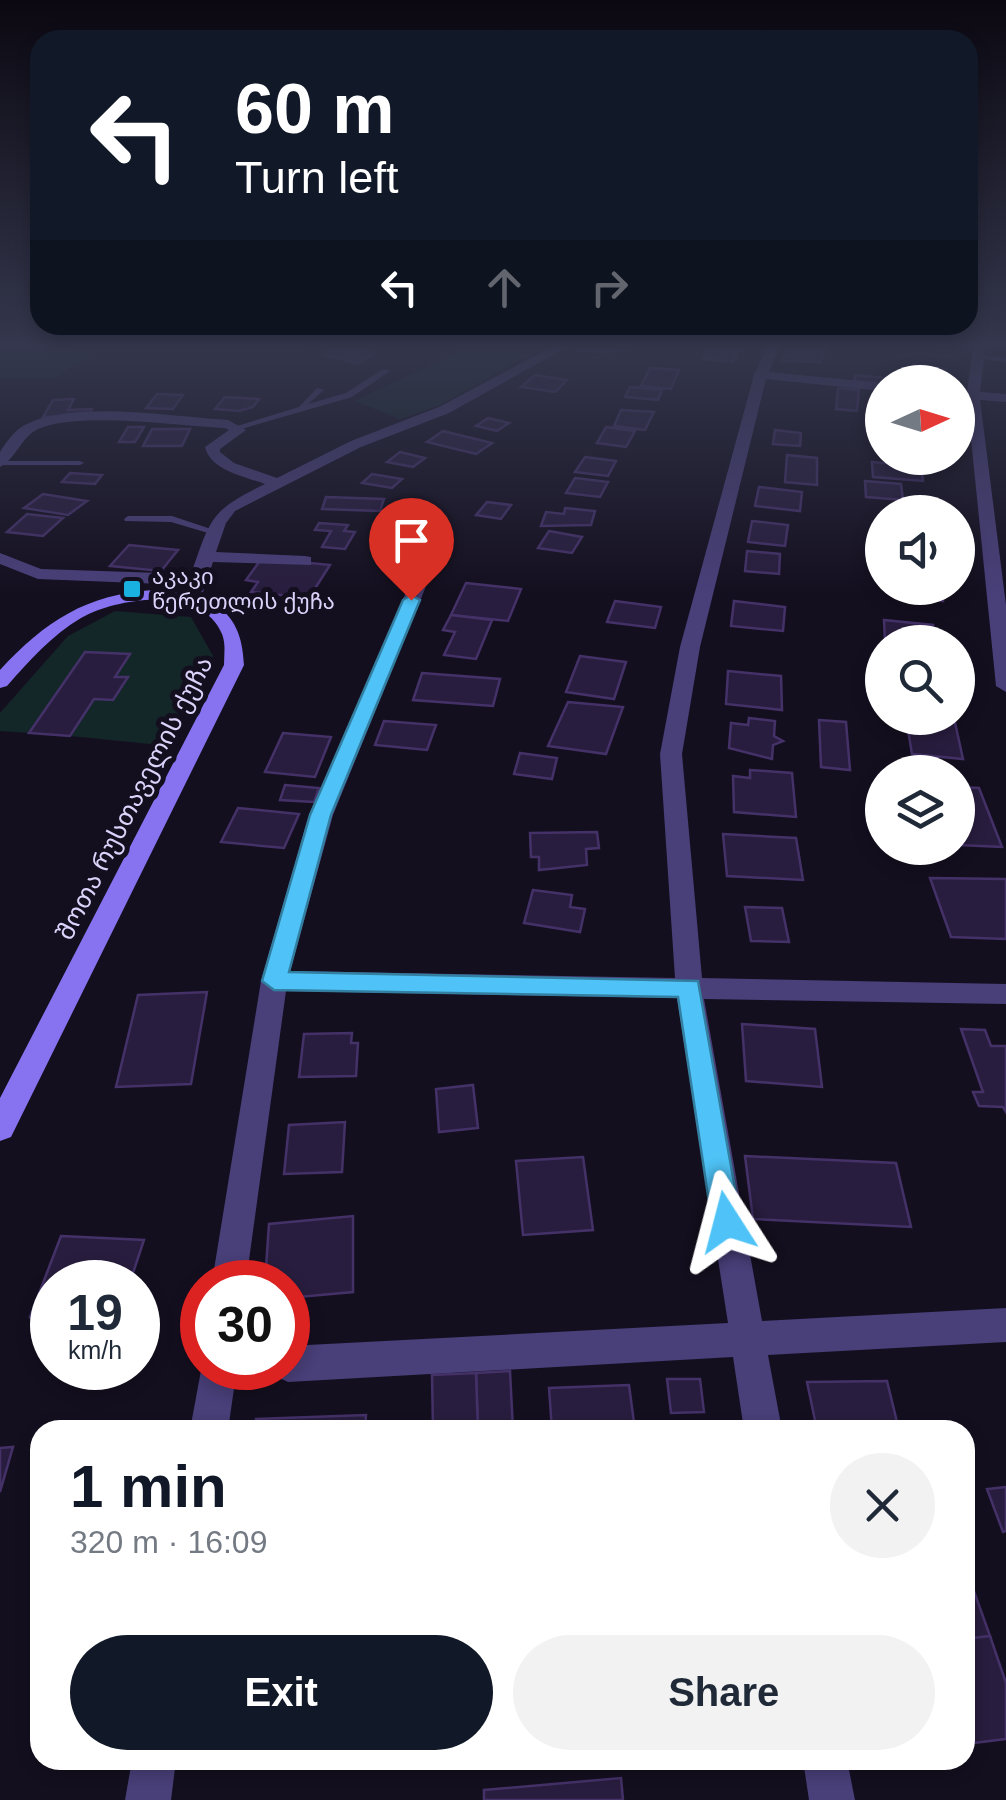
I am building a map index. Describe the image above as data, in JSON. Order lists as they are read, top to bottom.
{
  "streets": {
    "main road": ["შოთა რუსთაველის ქუჩა"]
  },
  "places": {
    "transit": ["აკაკი წერეთლის ქუჩა"]
  },
  "north": "right",
  "page": {
    "turn": ["60 m", "Turn left"],
    "speed": "19 km/h",
    "limit": "30",
    "heading": ["1 min", "320 m · 16:09"],
    "buttons": ["Exit", "Share"]
  }
}
